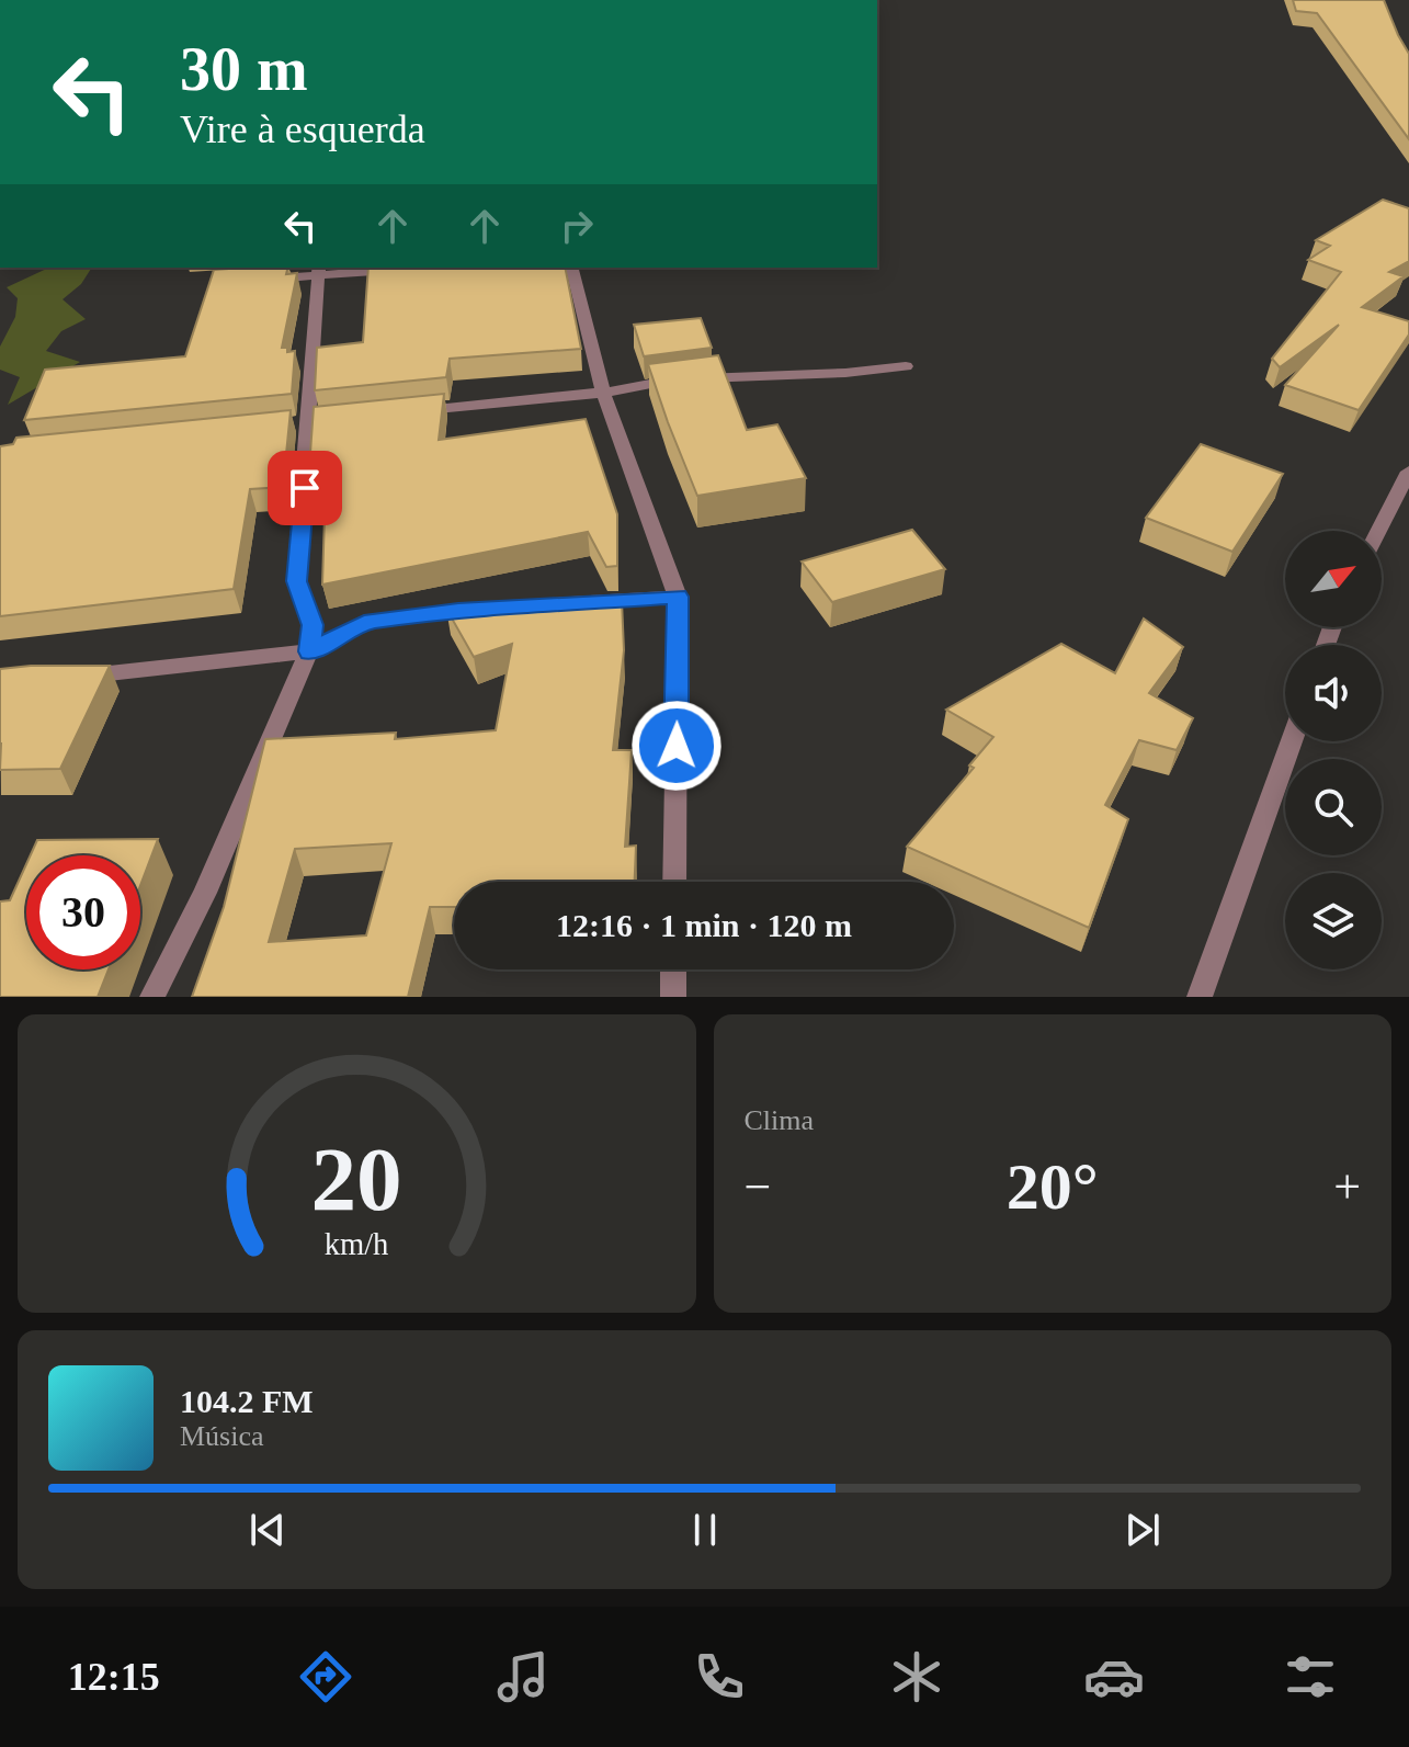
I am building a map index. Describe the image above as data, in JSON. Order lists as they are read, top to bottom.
{
  "north": "top right",
  "page": {
    "turn": ["30 m", "Vire à esquerda"],
    "limit": "30",
    "trip": "12:16 · 1 min · 120 m",
    "tile": "Clima",
    "heat": ["−", "20°", "+"],
    "song": ["104.2 FM", "Música"],
    "tabs": "12:15",
    "gauge": ["20", "km/h"]
  }
}
